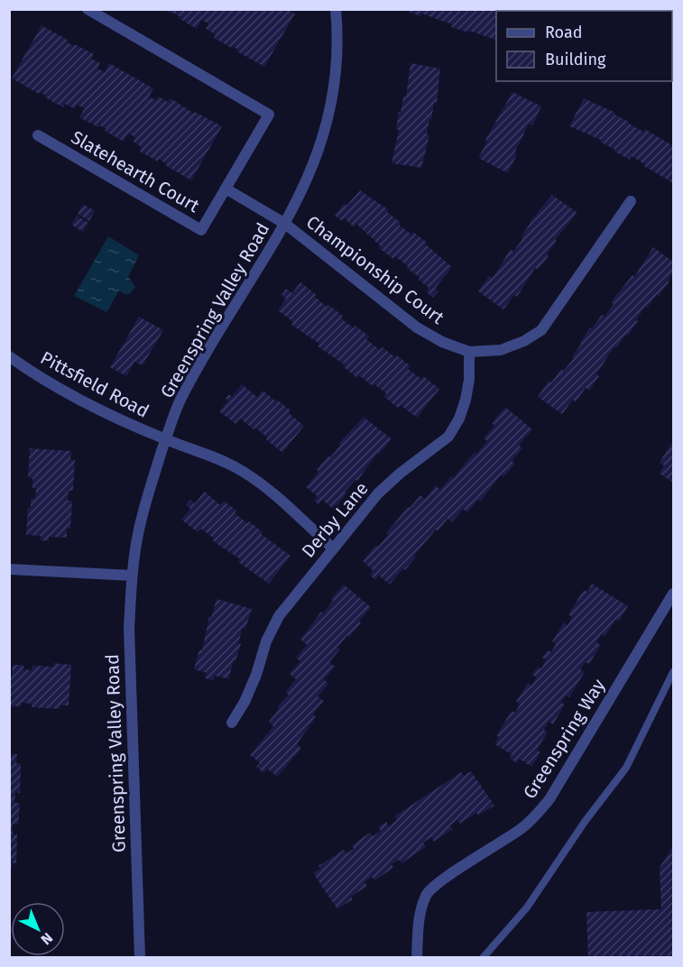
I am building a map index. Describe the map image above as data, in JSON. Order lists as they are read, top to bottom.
{
  "streets": {
    "street": [
      "Slatehearth Court",
      "Championship Court",
      "Greenspring Valley Road",
      "Pittsfield Road",
      "Derby Lane",
      "Greenspring Way"
    ]
  },
  "crossings": [
    ["Slatehearth Court", "Championship Court"],
    ["Championship Court", "Greenspring Valley Road"],
    ["Championship Court", "Derby Lane"],
    ["Greenspring Valley Road", "Pittsfield Road"],
    ["Pittsfield Road", "Derby Lane"]
  ],
  "legend": ["Road", "Building"],
  "north": "bottom right"
}
